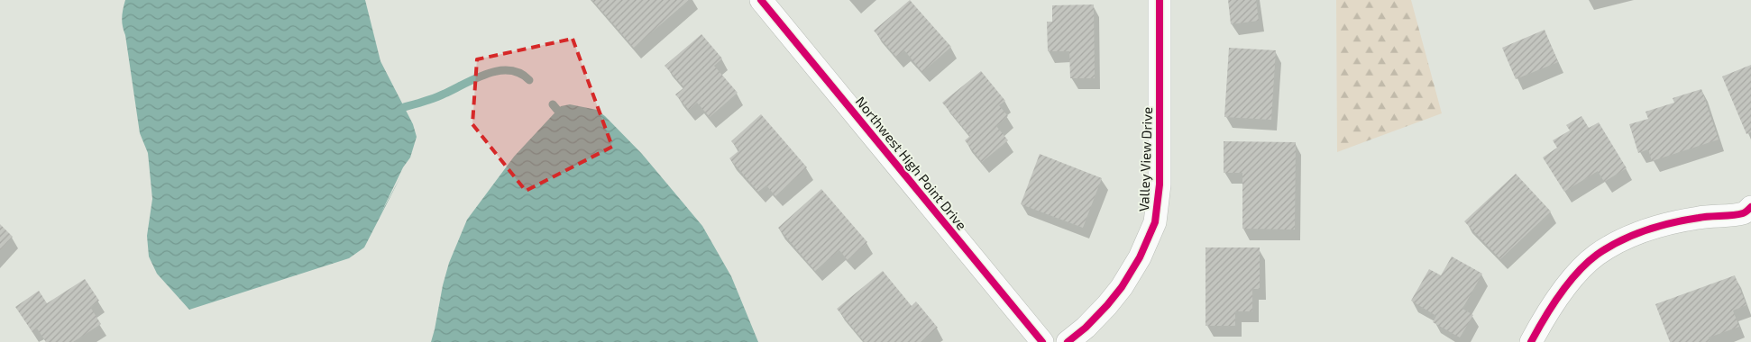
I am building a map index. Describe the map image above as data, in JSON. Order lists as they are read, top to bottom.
{
  "streets": {
    "street": ["Valley View Drive", "Northwest High Point Drive"]
  }
}
